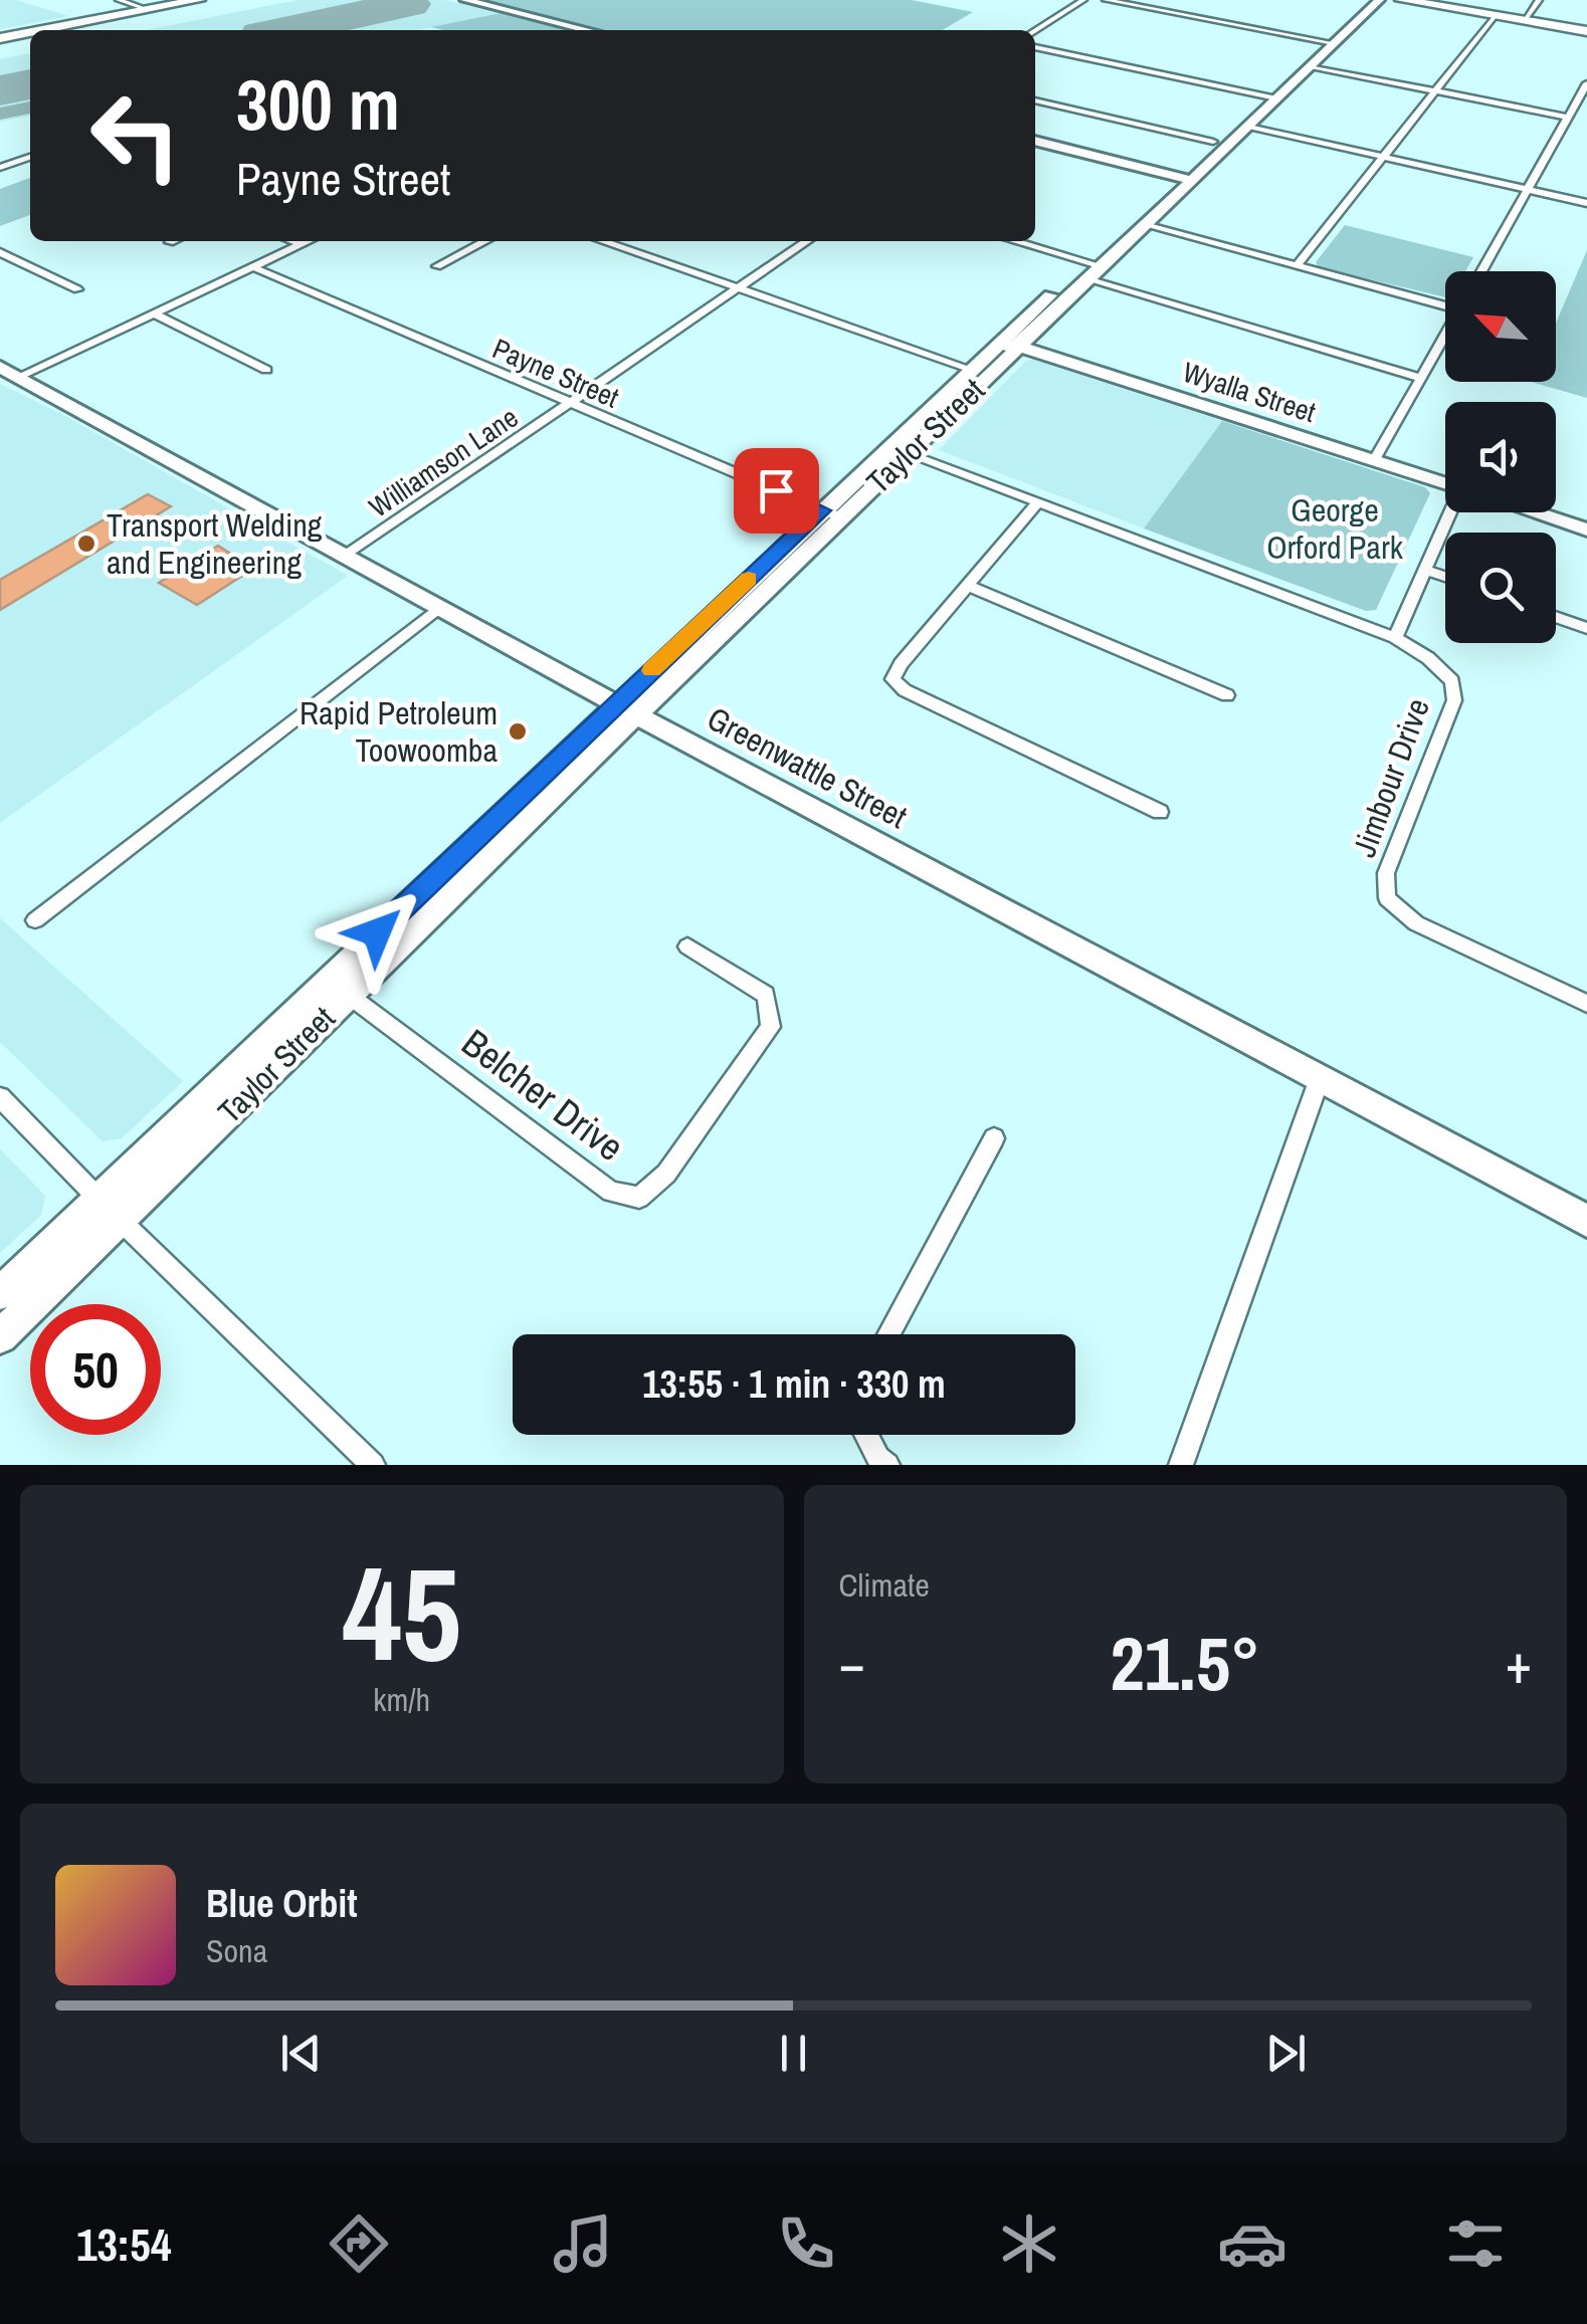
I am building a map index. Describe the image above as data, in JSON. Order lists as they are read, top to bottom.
{
  "streets": {
    "main road": ["Wyalla Street", "Taylor Street", "Greenwattle Street"],
    "street": [
      "Payne Street",
      "Williamson Lane",
      "Jimbour Drive",
      "Belcher Drive"
    ]
  },
  "crossings": [
    ["Payne Street", "Taylor Street"],
    ["Payne Street", "Williamson Lane"],
    ["Wyalla Street", "Taylor Street"],
    ["Taylor Street", "Greenwattle Street"],
    ["Taylor Street", "Jimbour Drive"],
    ["Taylor Street", "Belcher Drive"],
    ["Williamson Lane", "Greenwattle Street"]
  ],
  "parks": ["George Orford Park"],
  "places": ["Transport Welding and Engineering", "Rapid Petroleum Toowoomba"],
  "north": "top left",
  "page": {
    "turn": ["300 m", "Payne Street"],
    "limit": "50",
    "trip": "13:55 · 1 min · 330 m",
    "tile": [
      ["45", "km/h"],
      "Climate"
    ],
    "heat": ["−", "21.5°", "+"],
    "song": ["Blue Orbit", "Sona"],
    "tabs": "13:54"
  }
}
